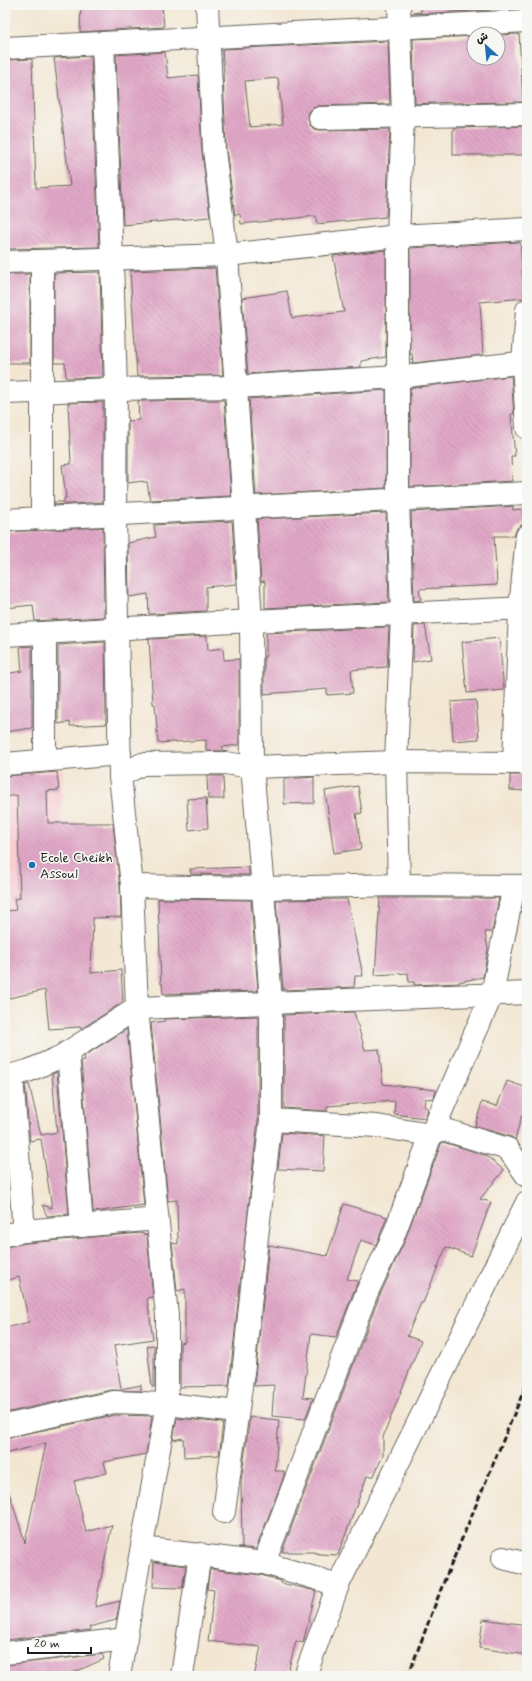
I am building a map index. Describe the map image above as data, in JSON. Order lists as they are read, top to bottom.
{
  "places": ["Ecole Cheikh Assoul"],
  "scale_bar": "20 m",
  "north": "top left"
}
